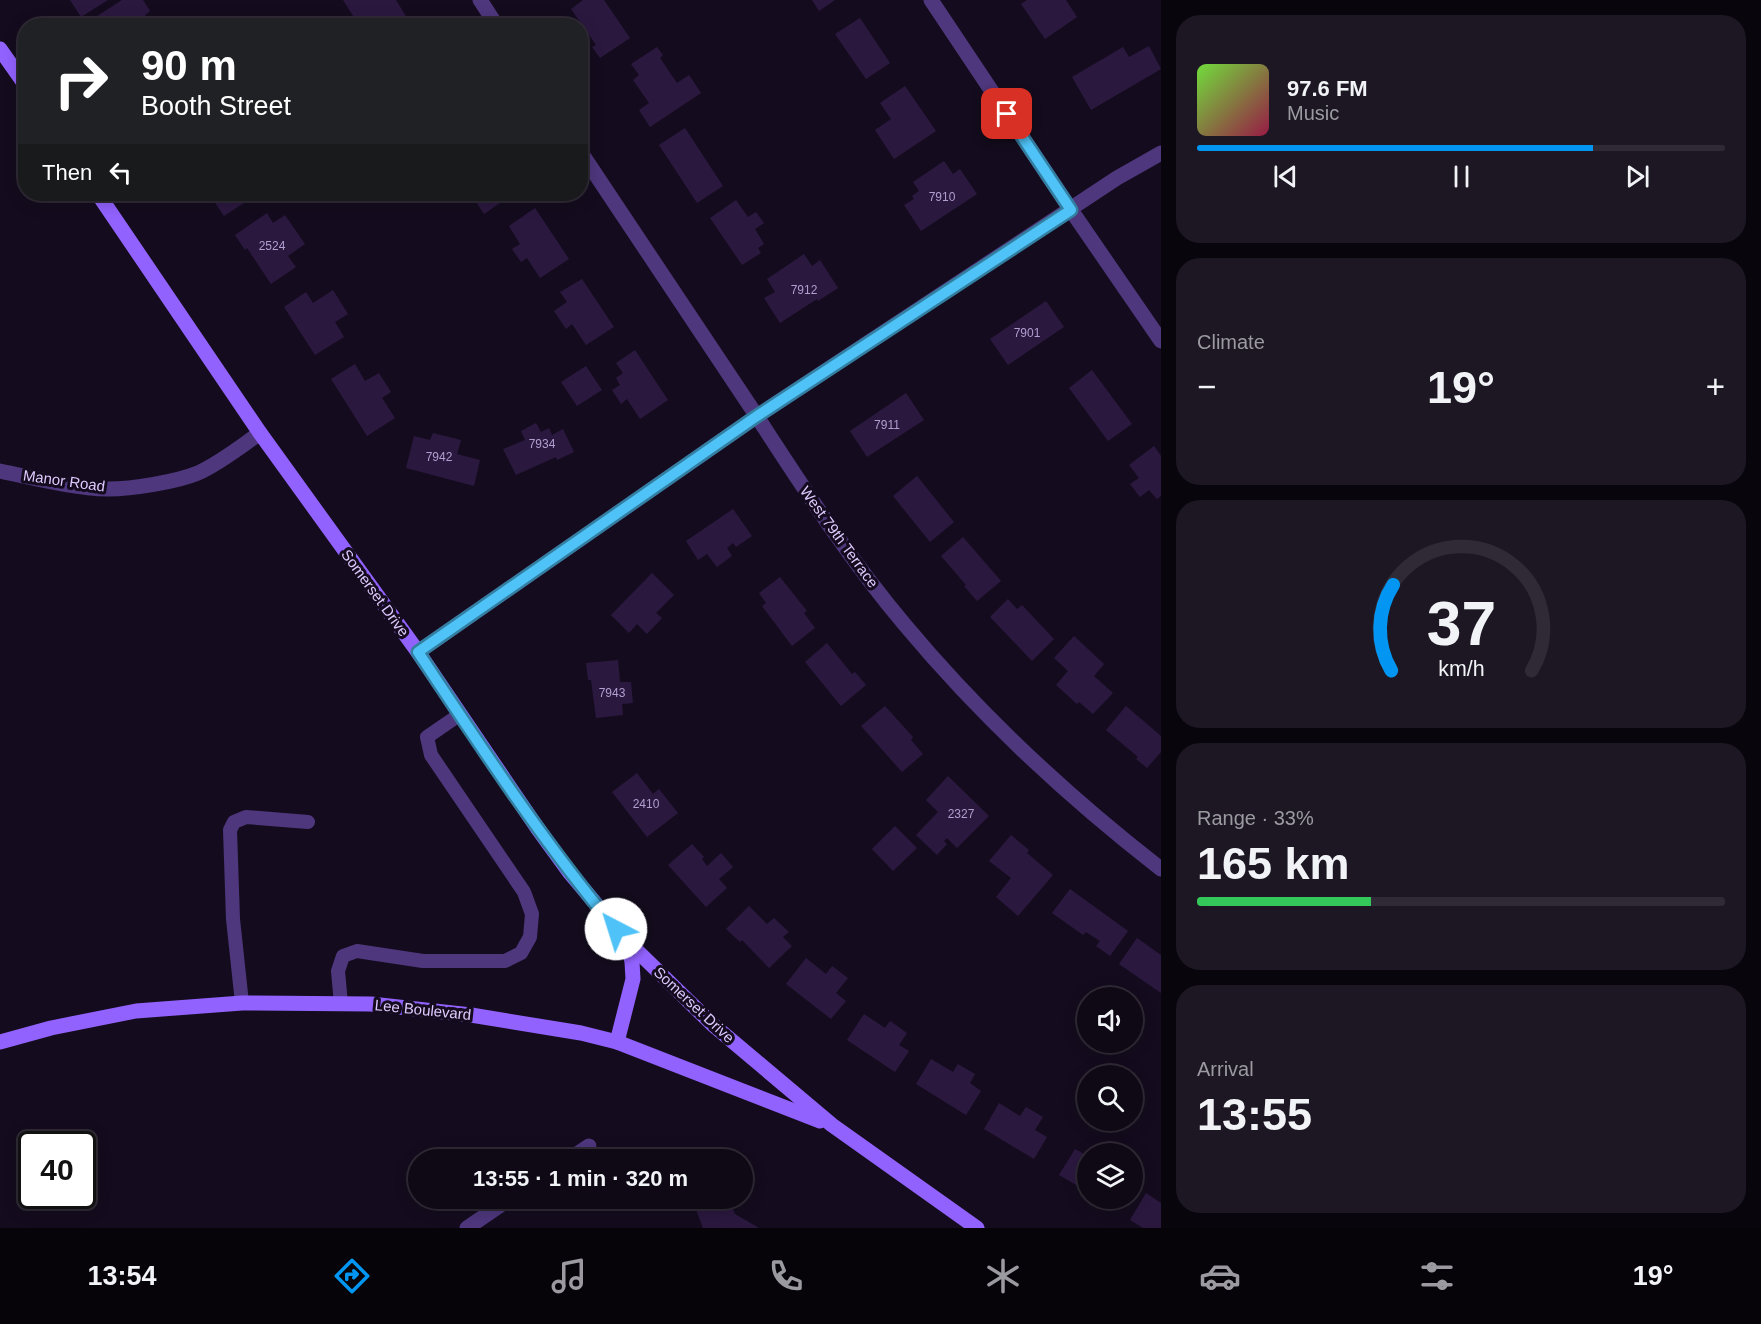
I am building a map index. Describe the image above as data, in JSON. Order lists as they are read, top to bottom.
{
  "streets": {
    "street": [
      "Manor Road",
      "West 79th Terrace",
      "Somerset Drive",
      "Lee Boulevard"
    ]
  },
  "crossings": [
    ["Manor Road", "Somerset Drive"],
    ["Somerset Drive", "Lee Boulevard"]
  ],
  "house_numbers": [
    "7910",
    "2524",
    "7912",
    "7901",
    "7911",
    "7934",
    "7942",
    "7943",
    "2410",
    "2327"
  ],
  "page": {
    "turn": ["90 m", "Booth Street"],
    "song": ["97.6 FM", "Music"],
    "then": "Then",
    "tile": [
      "Climate",
      ["Range · 33%", "165 km"],
      ["Arrival", "13:55"]
    ],
    "heat": ["−", "19°", "+"],
    "limit": "40",
    "trip": "13:55 · 1 min · 320 m",
    "tabs": ["13:54", "19°"],
    "gauge": ["37", "km/h"]
  }
}
